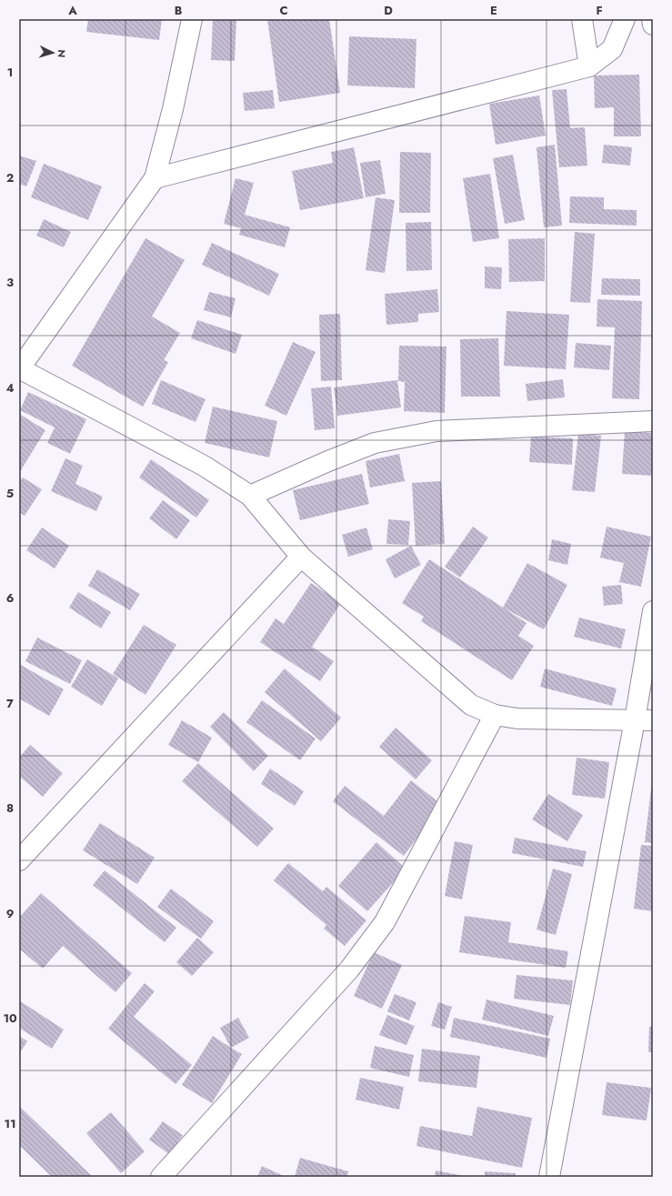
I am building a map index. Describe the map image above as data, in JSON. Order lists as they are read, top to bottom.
{
  "north": "right",
  "grid": {
    "columns": [
      "A",
      "B",
      "C",
      "D",
      "E",
      "F"
    ],
    "rows": [
      "1",
      "2",
      "3",
      "4",
      "5",
      "6",
      "7",
      "8",
      "9",
      "10",
      "11"
    ]
  }
}
